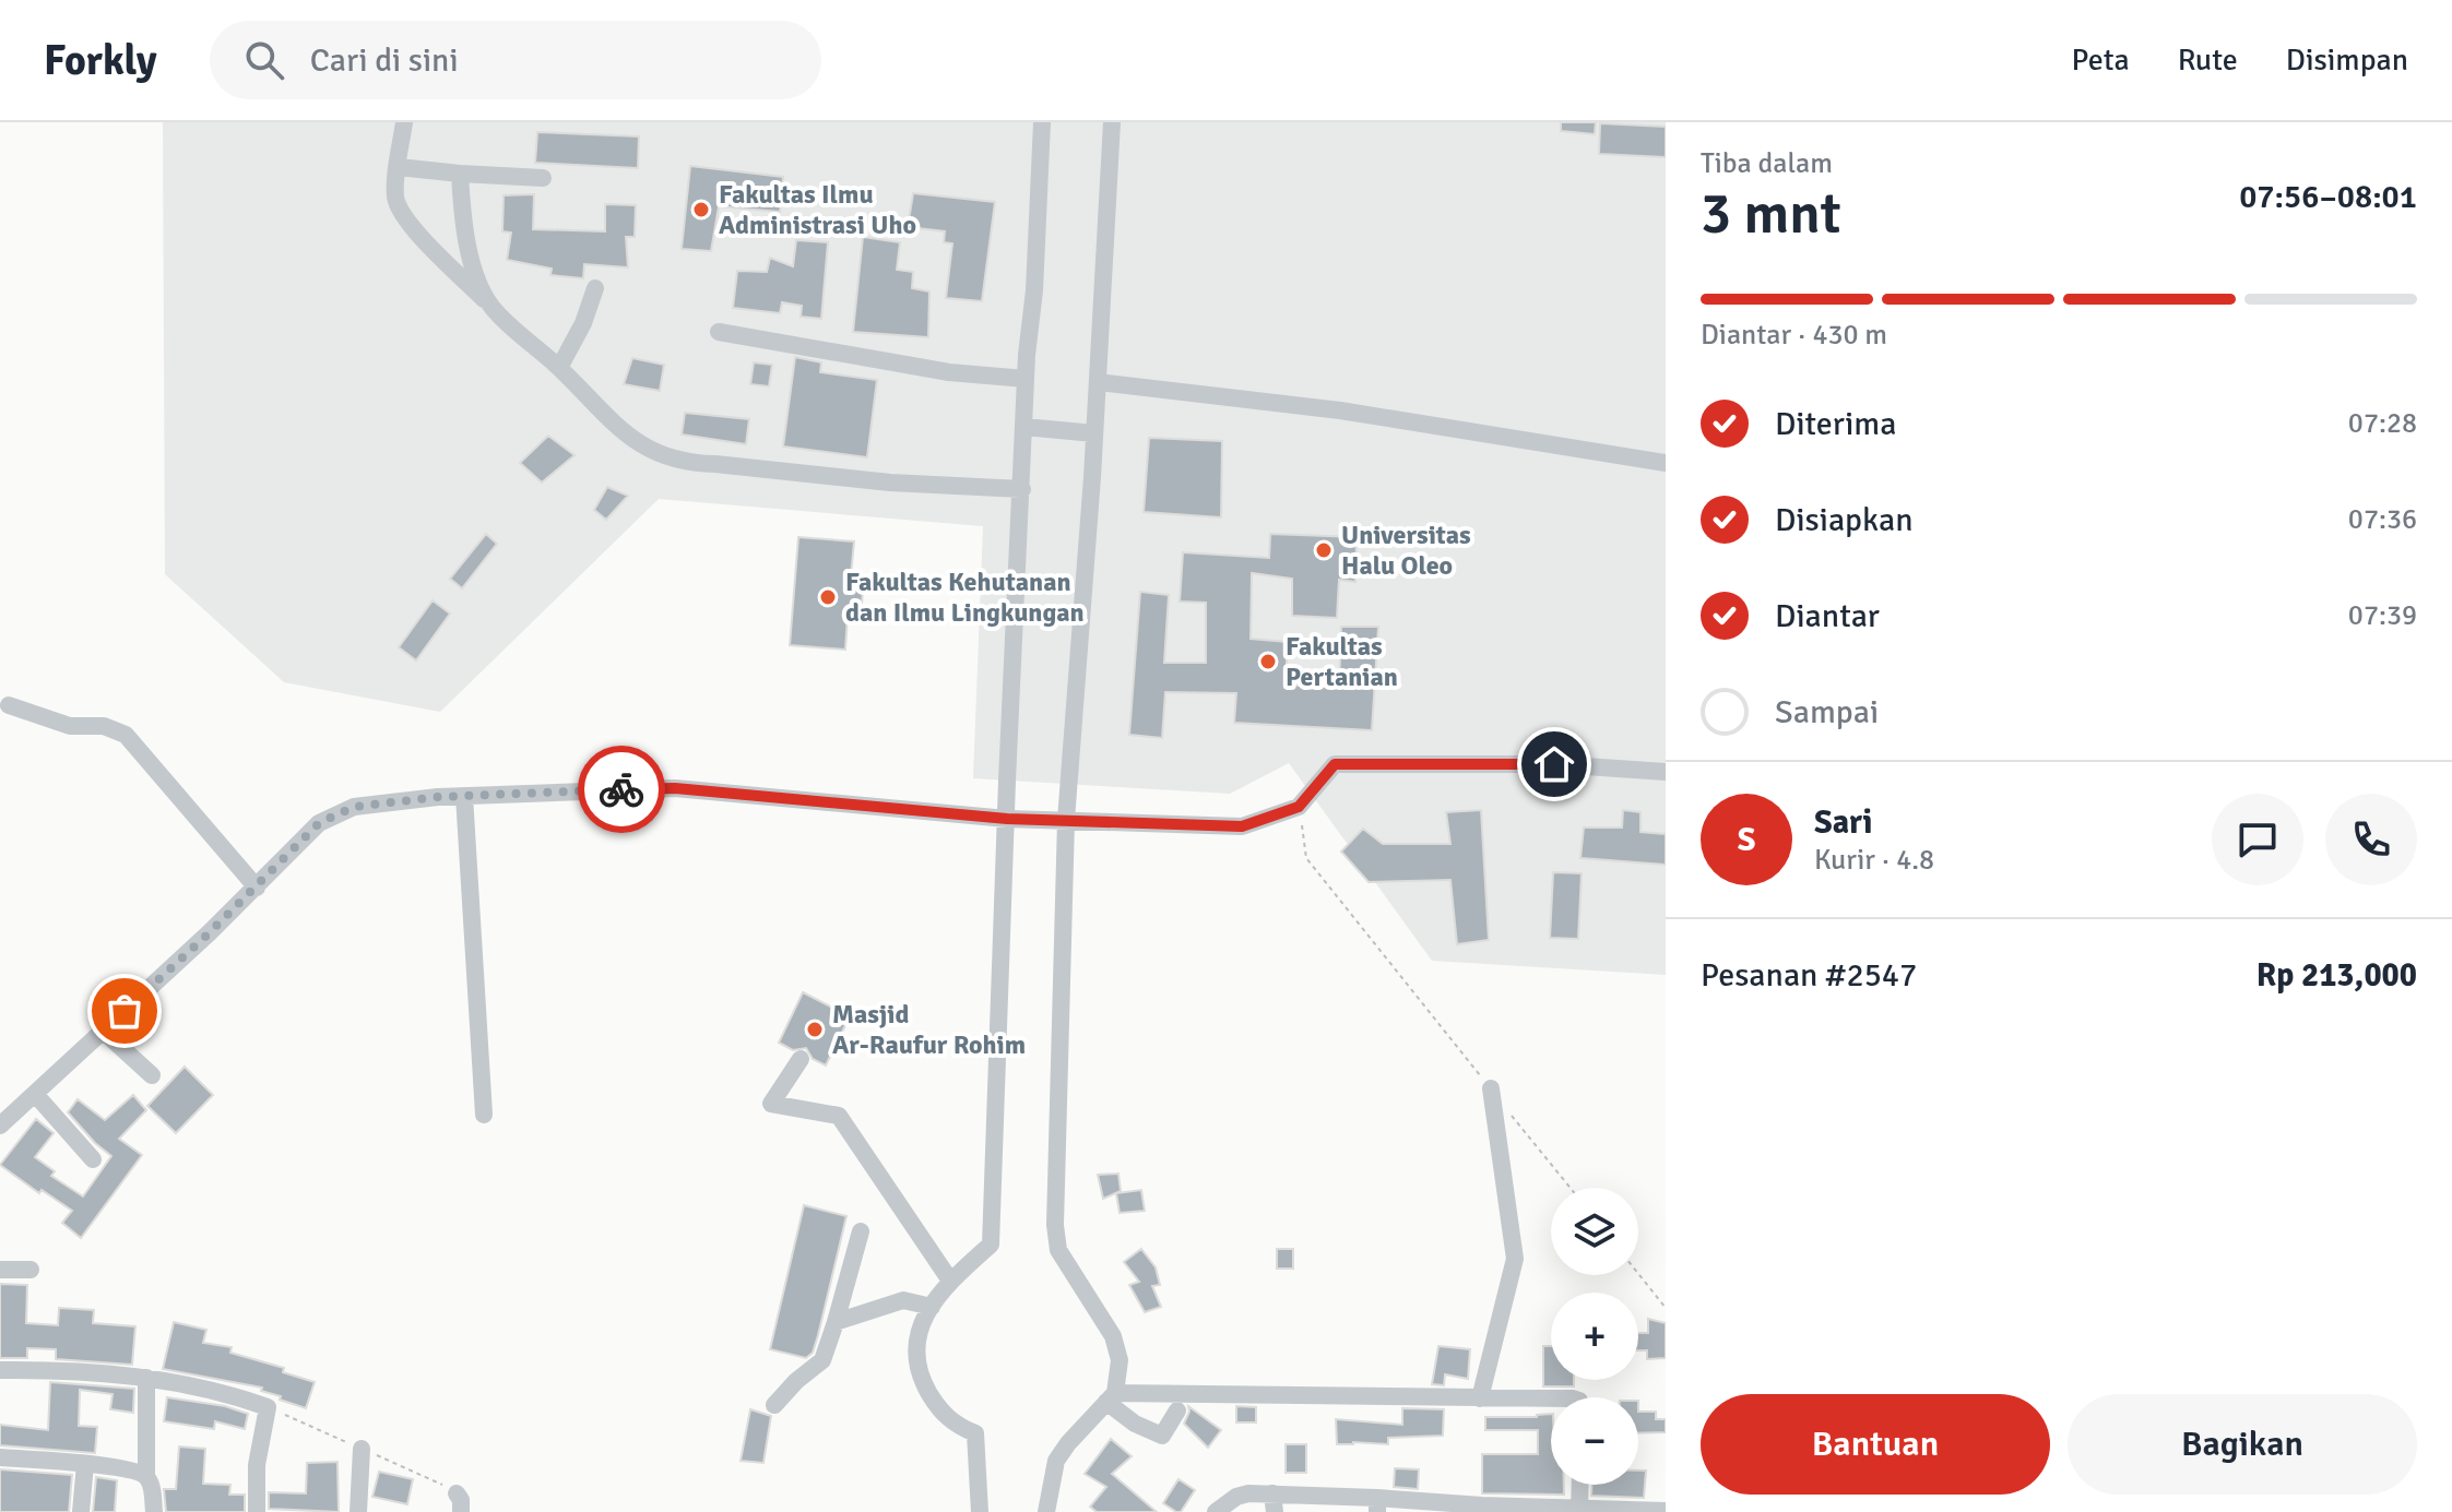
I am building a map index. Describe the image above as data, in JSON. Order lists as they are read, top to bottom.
{
  "places": [
    "Fakultas Ilmu Administrasi Uho",
    "Universitas Halu Oleo",
    "Fakultas Kehutanan dan Ilmu Lingkungan",
    "Fakultas Pertanian",
    "Masjid Ar-Raufur Rohim"
  ],
  "page": {
    "header": "Forkly",
    "search": "Cari di sini",
    "nav": ["Peta", "Rute", "Disimpan"],
    "heading": ["3 mnt", "Tiba dalam", "07:56–08:01"],
    "panel": [
      "Sari",
      "Kurir · 4.8",
      "Pesanan #2547",
      "Rp 213,000"
    ],
    "bar": "Diantar · 430 m",
    "list": [
      ["Diterima", "07:28"],
      ["Disiapkan", "07:36"],
      ["Diantar", "07:39"],
      "Sampai"
    ],
    "round": "S",
    "map_buttons": ["+", "−"],
    "buttons": ["Bantuan", "Bagikan"]
  }
}
